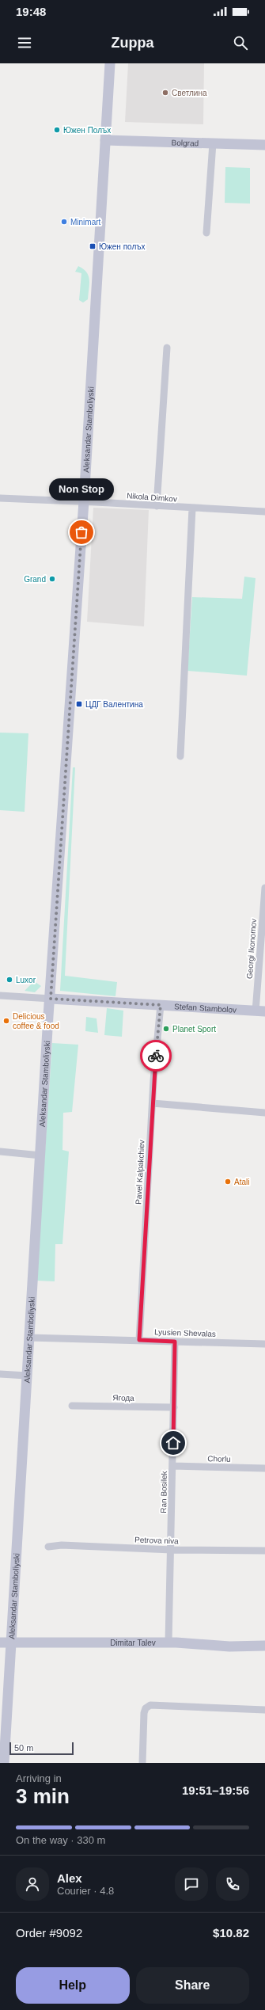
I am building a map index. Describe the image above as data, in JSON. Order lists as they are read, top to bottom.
{
  "streets": {
    "street": [
      "Bolgrad",
      "Aleksandar Stamboliyski",
      "Nikola Dimkov",
      "Georgi Ikonomov",
      "Stefan Stambolov",
      "Pavel Kalpakchiev",
      "Lyusien Shevalas",
      "Ягода",
      "Chorlu",
      "Ran Bosilek",
      "Petrova niva",
      "Dimitar Talev"
    ]
  },
  "crossings": [
    ["Bolgrad", "Aleksandar Stamboliyski"],
    ["Aleksandar Stamboliyski", "Nikola Dimkov"],
    ["Aleksandar Stamboliyski", "Stefan Stambolov"],
    ["Aleksandar Stamboliyski", "Lyusien Shevalas"],
    ["Aleksandar Stamboliyski", "Dimitar Talev"],
    ["Georgi Ikonomov", "Stefan Stambolov"],
    ["Stefan Stambolov", "Pavel Kalpakchiev"],
    ["Pavel Kalpakchiev", "Lyusien Shevalas"],
    ["Lyusien Shevalas", "Ran Bosilek"],
    ["Ягода", "Ran Bosilek"],
    ["Chorlu", "Ran Bosilek"],
    ["Ran Bosilek", "Petrova niva"],
    ["Ran Bosilek", "Dimitar Talev"]
  ],
  "places": {
    "other": [
      "Светлина",
      "Южен Полъх",
      "Minimart",
      "Non Stop",
      "Grand",
      "Luxor",
      "Delicious coffee & food",
      "Planet Sport",
      "Atali"
    ],
    "transit": ["Южен полъх", "ЦДГ Валентина"]
  },
  "scale_bar": "50 m",
  "page": {
    "status": "19:48",
    "header": "Zuppa",
    "bubble": "Non Stop",
    "scale": "50 m",
    "heading": ["3 min", "Arriving in", "19:51–19:56"],
    "panel": [
      "Alex",
      "Courier · 4.8",
      "Order #9092",
      "$10.82"
    ],
    "bar": "On the way · 330 m",
    "buttons": ["Help", "Share"]
  }
}
